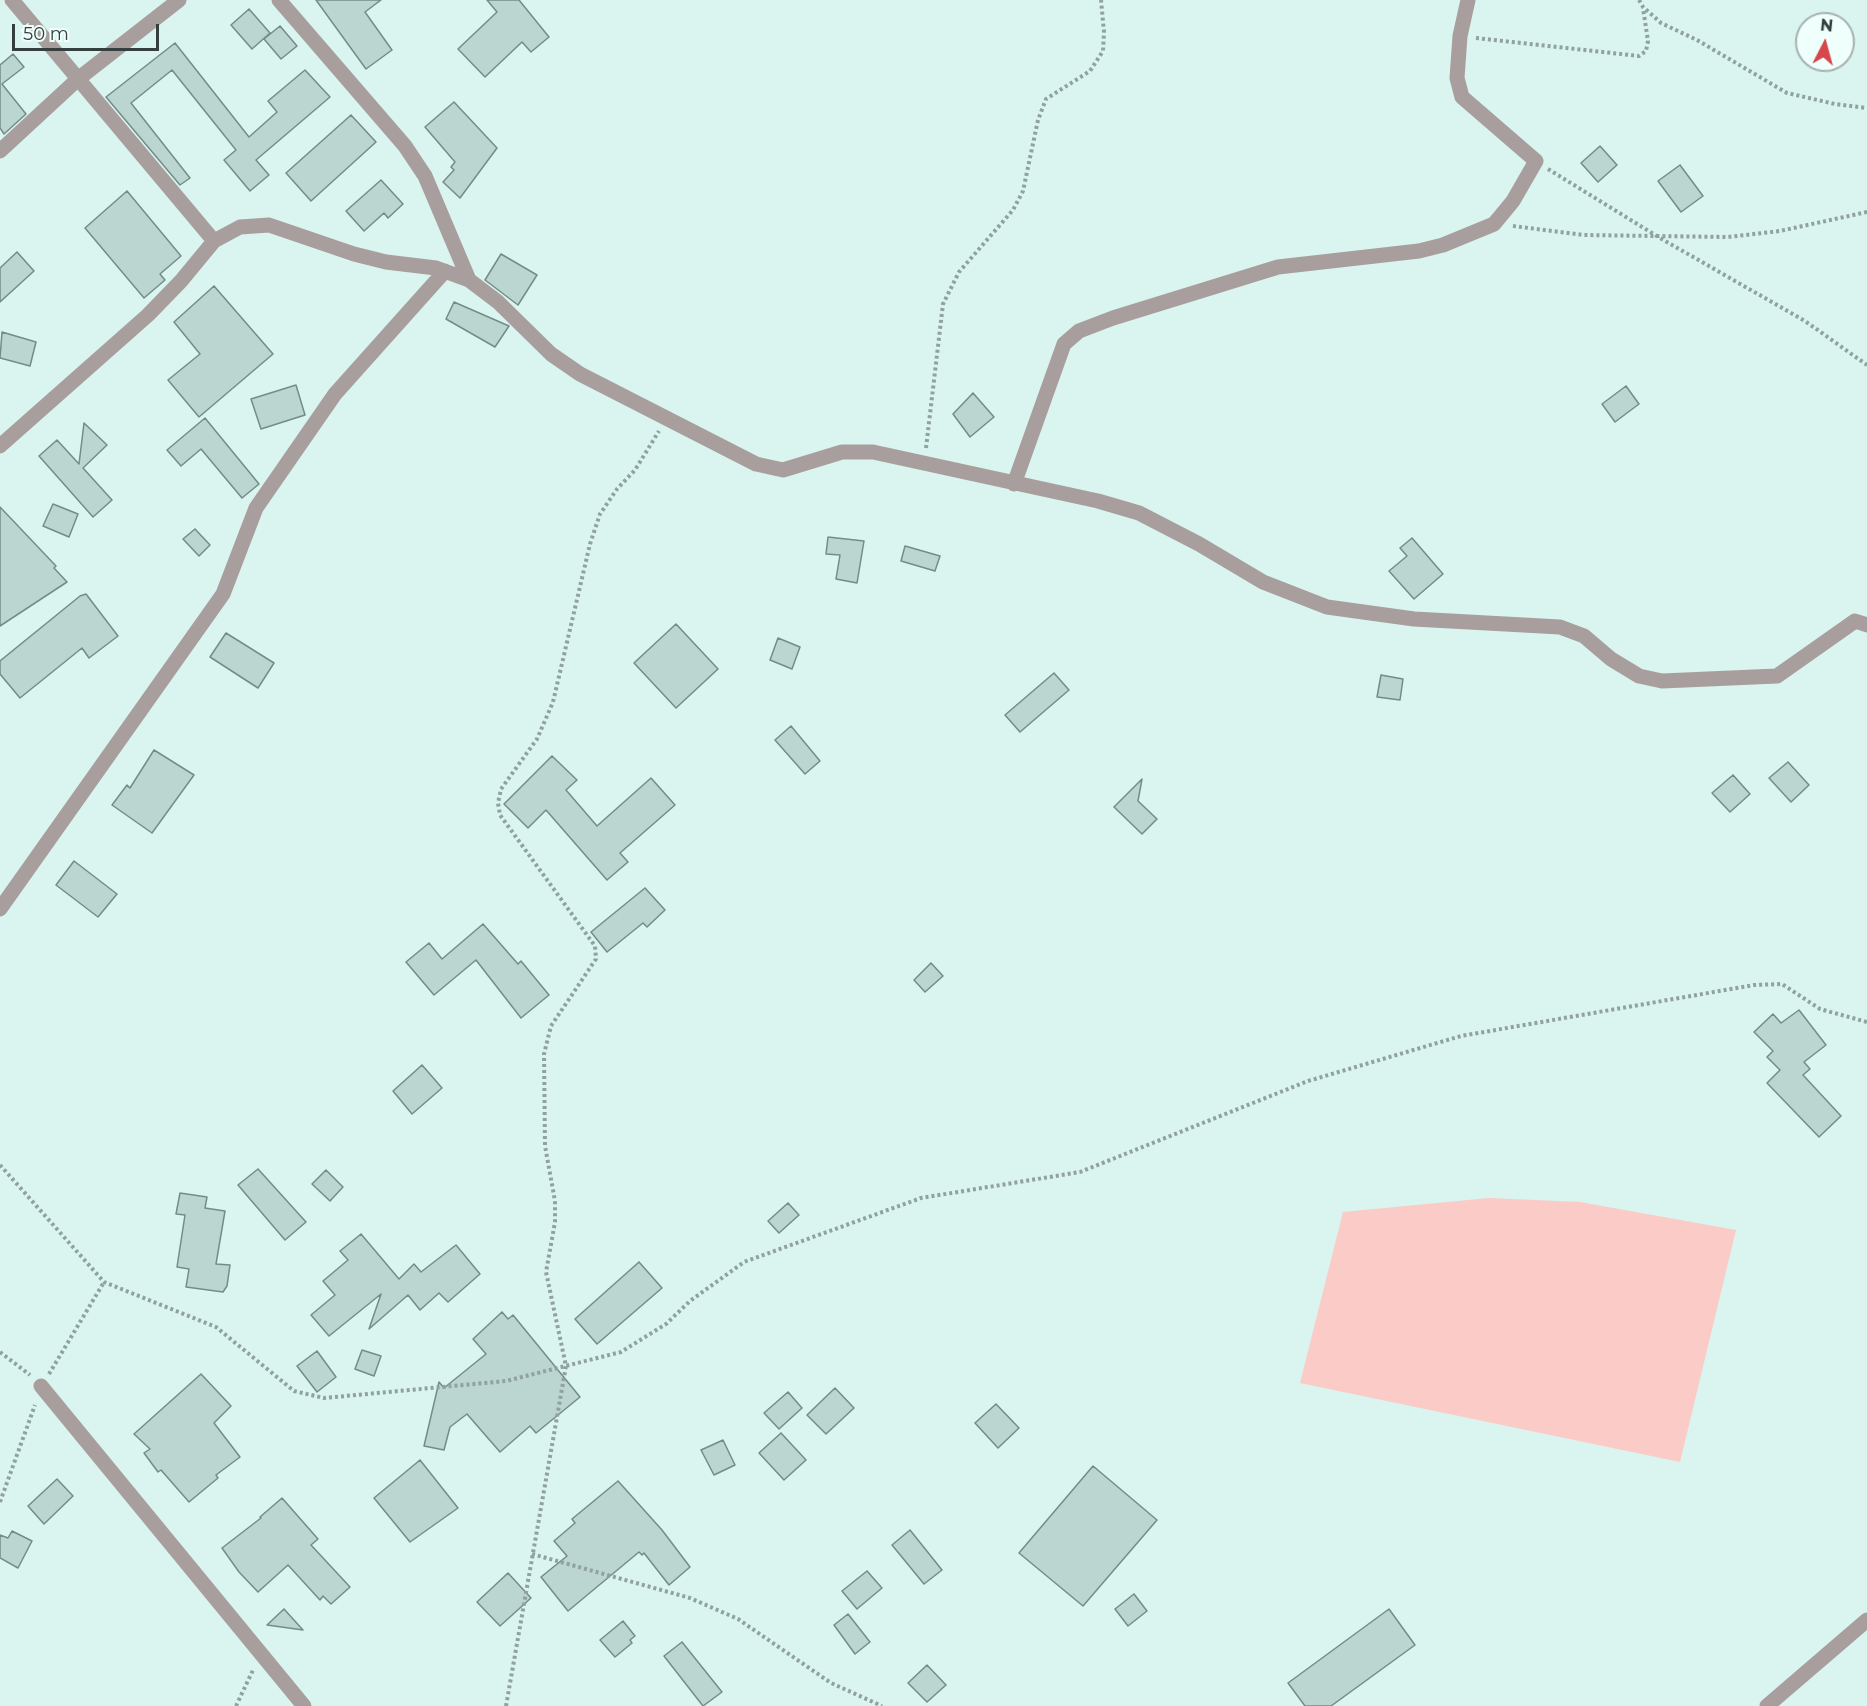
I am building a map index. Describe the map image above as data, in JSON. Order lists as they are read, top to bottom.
{
  "scale_bar": "50 m",
  "north": "top"
}
